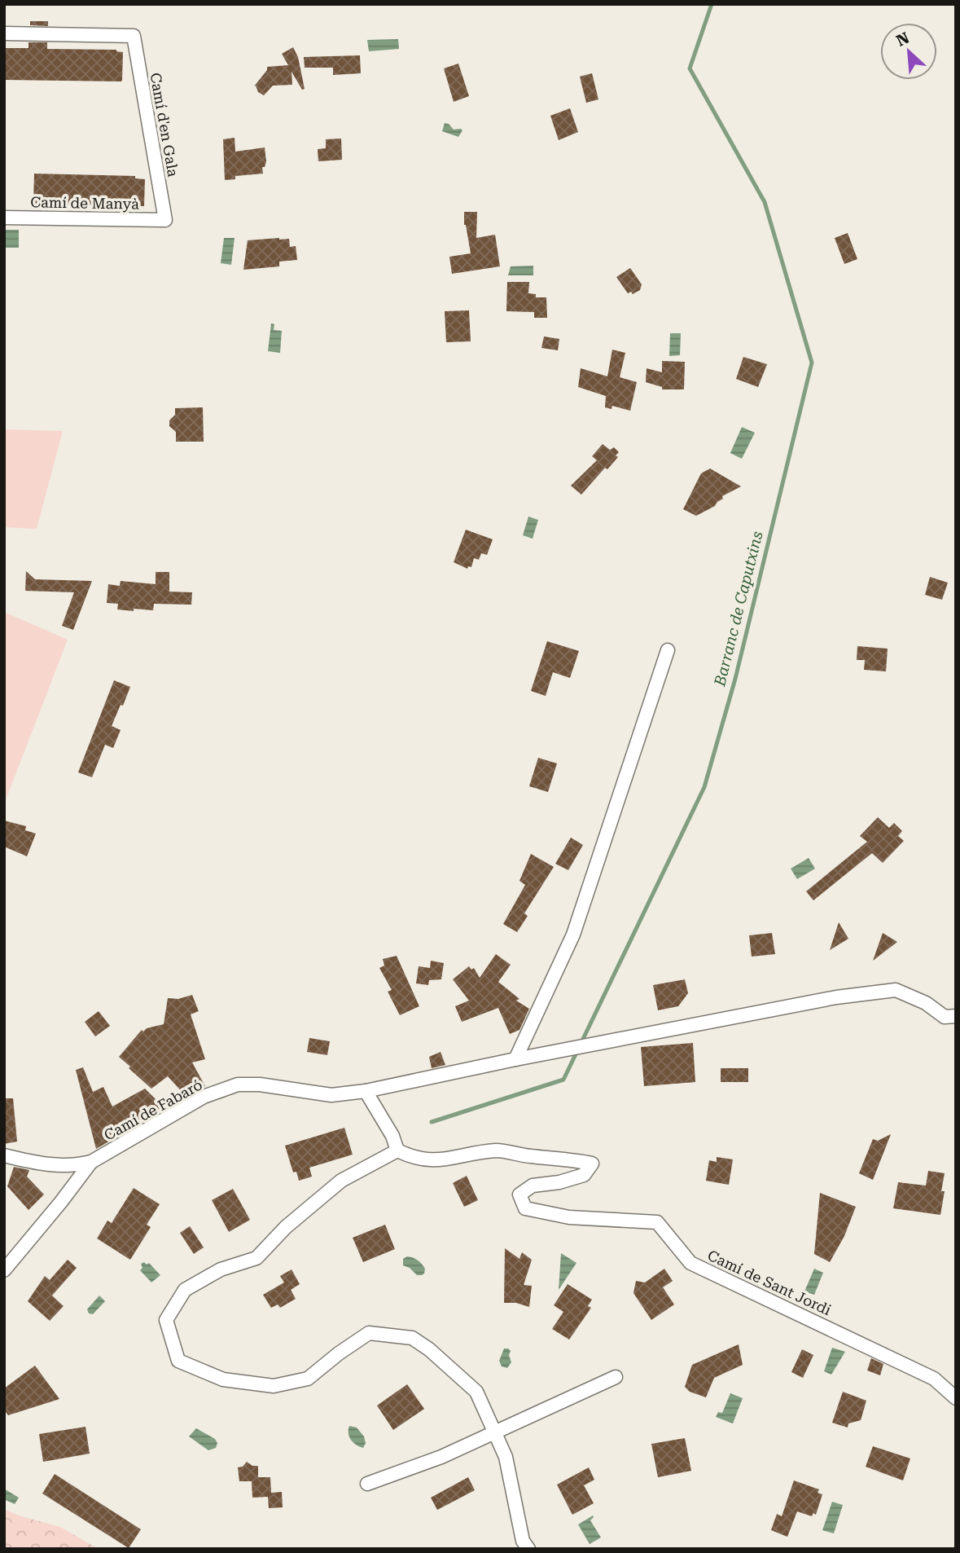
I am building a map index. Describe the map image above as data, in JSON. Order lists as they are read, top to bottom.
{
  "streets": {
    "street": [
      "Camí d'en Gala",
      "Camí de Manyà",
      "Camí de Fabaró",
      "Camí de Sant Jordi"
    ]
  },
  "crossings": [
    ["Camí d'en Gala", "Camí de Manyà"]
  ],
  "water": ["Barranc de Caputxins"],
  "north": "top left"
}
